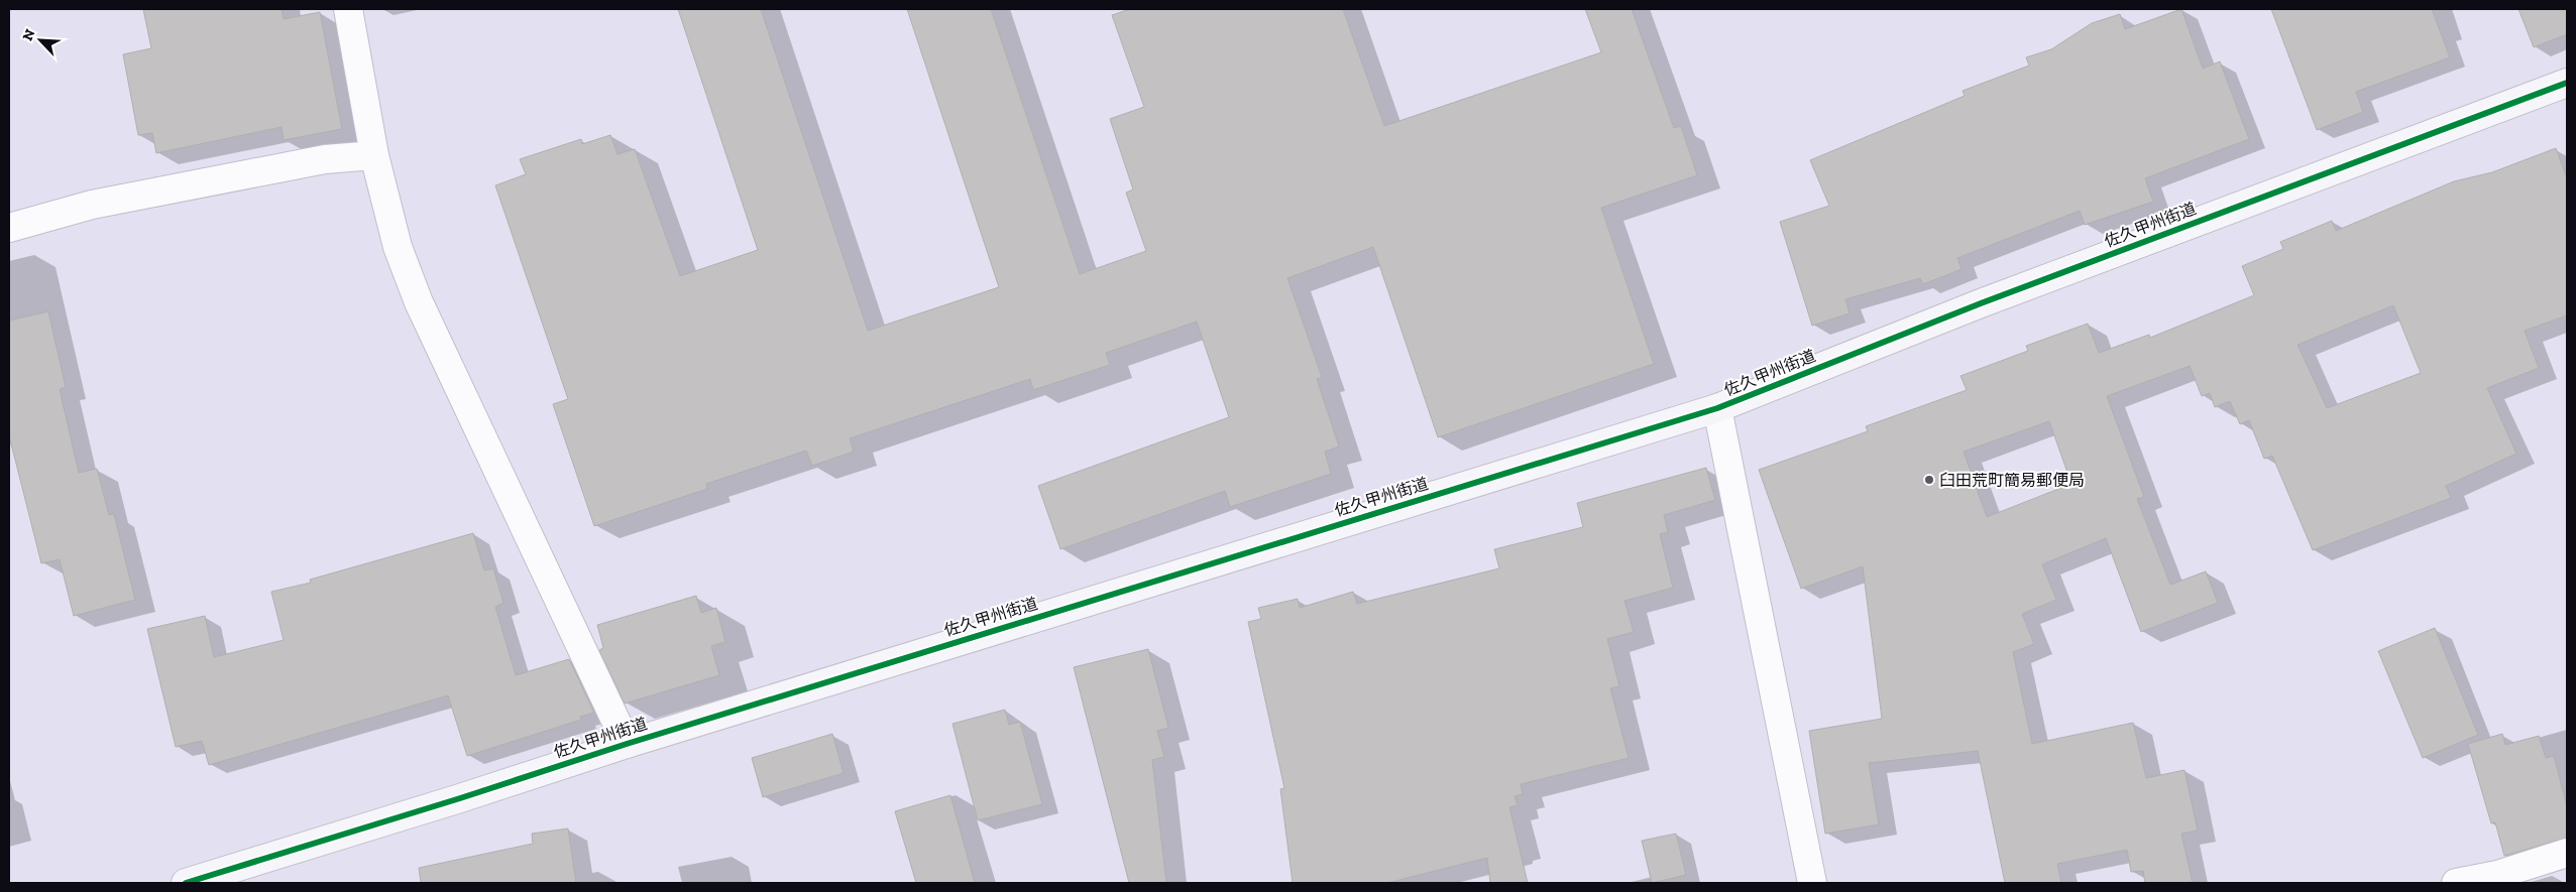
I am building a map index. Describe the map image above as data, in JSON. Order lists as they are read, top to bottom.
{
  "streets": {
    "street": ["佐久甲州街道"]
  },
  "places": ["臼田荒町簡易郵便局"],
  "north": "top left"
}
